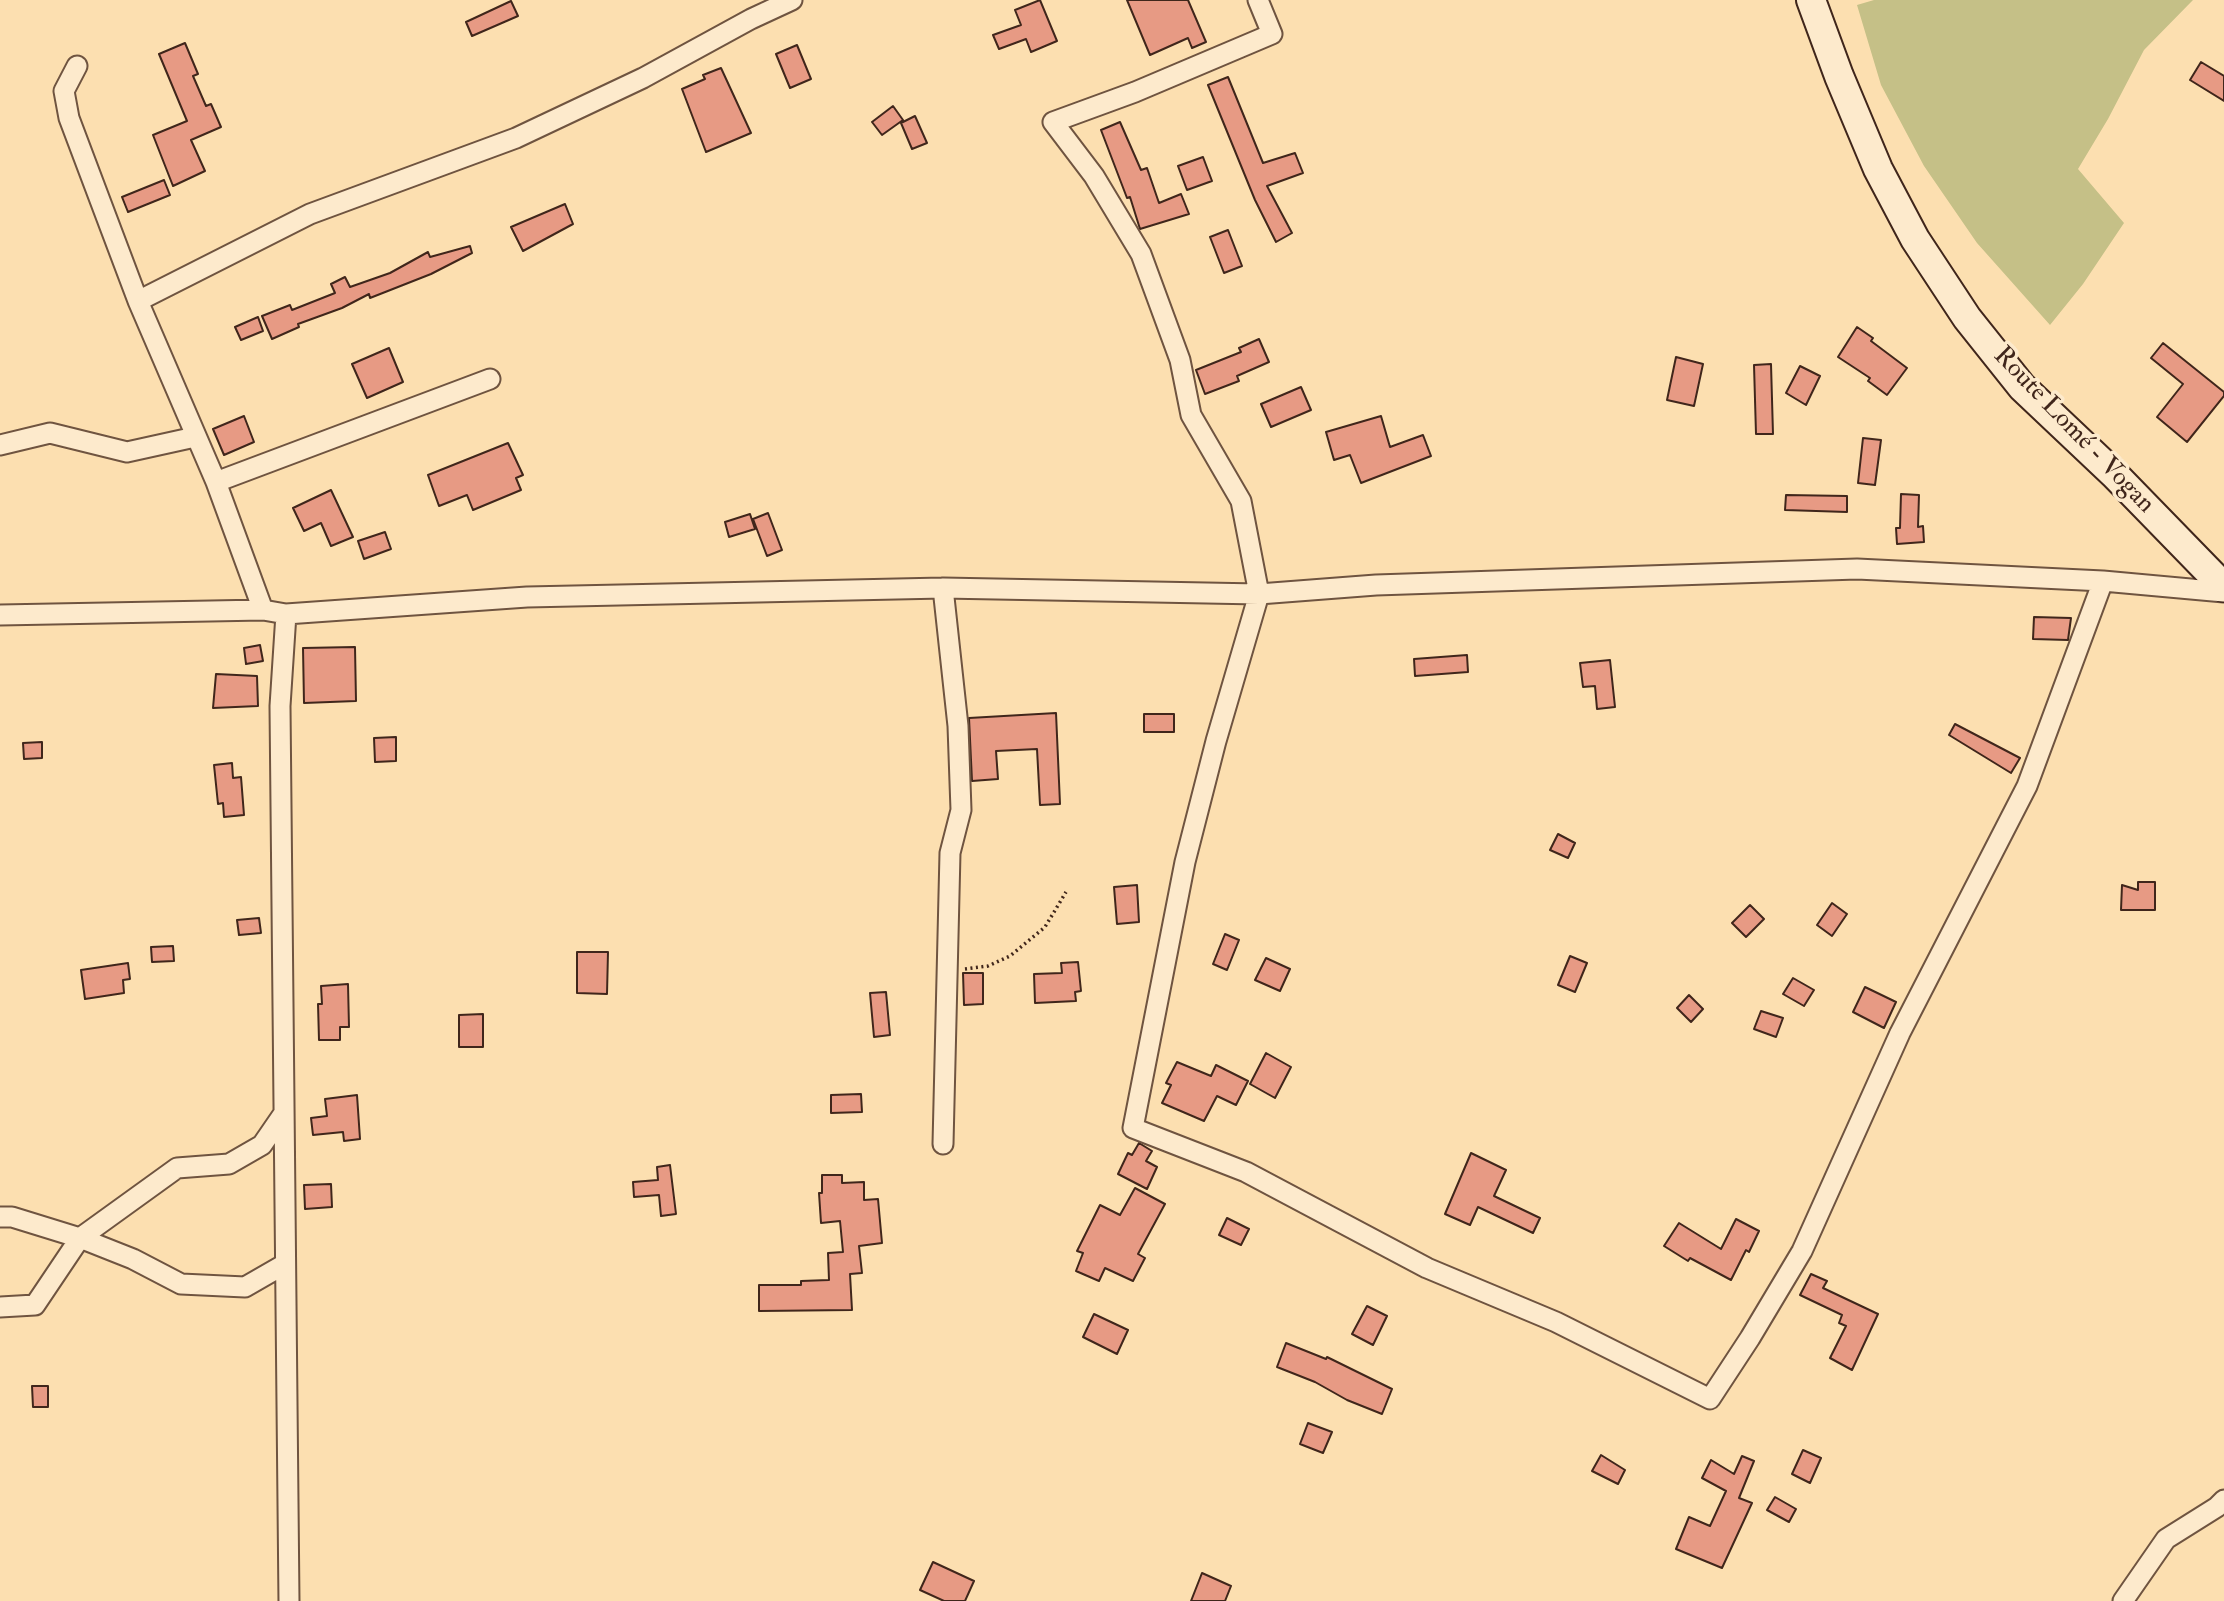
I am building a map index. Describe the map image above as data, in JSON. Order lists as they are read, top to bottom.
{
  "streets": {
    "main road": ["Route Lomé - Vogan"]
  }
}
